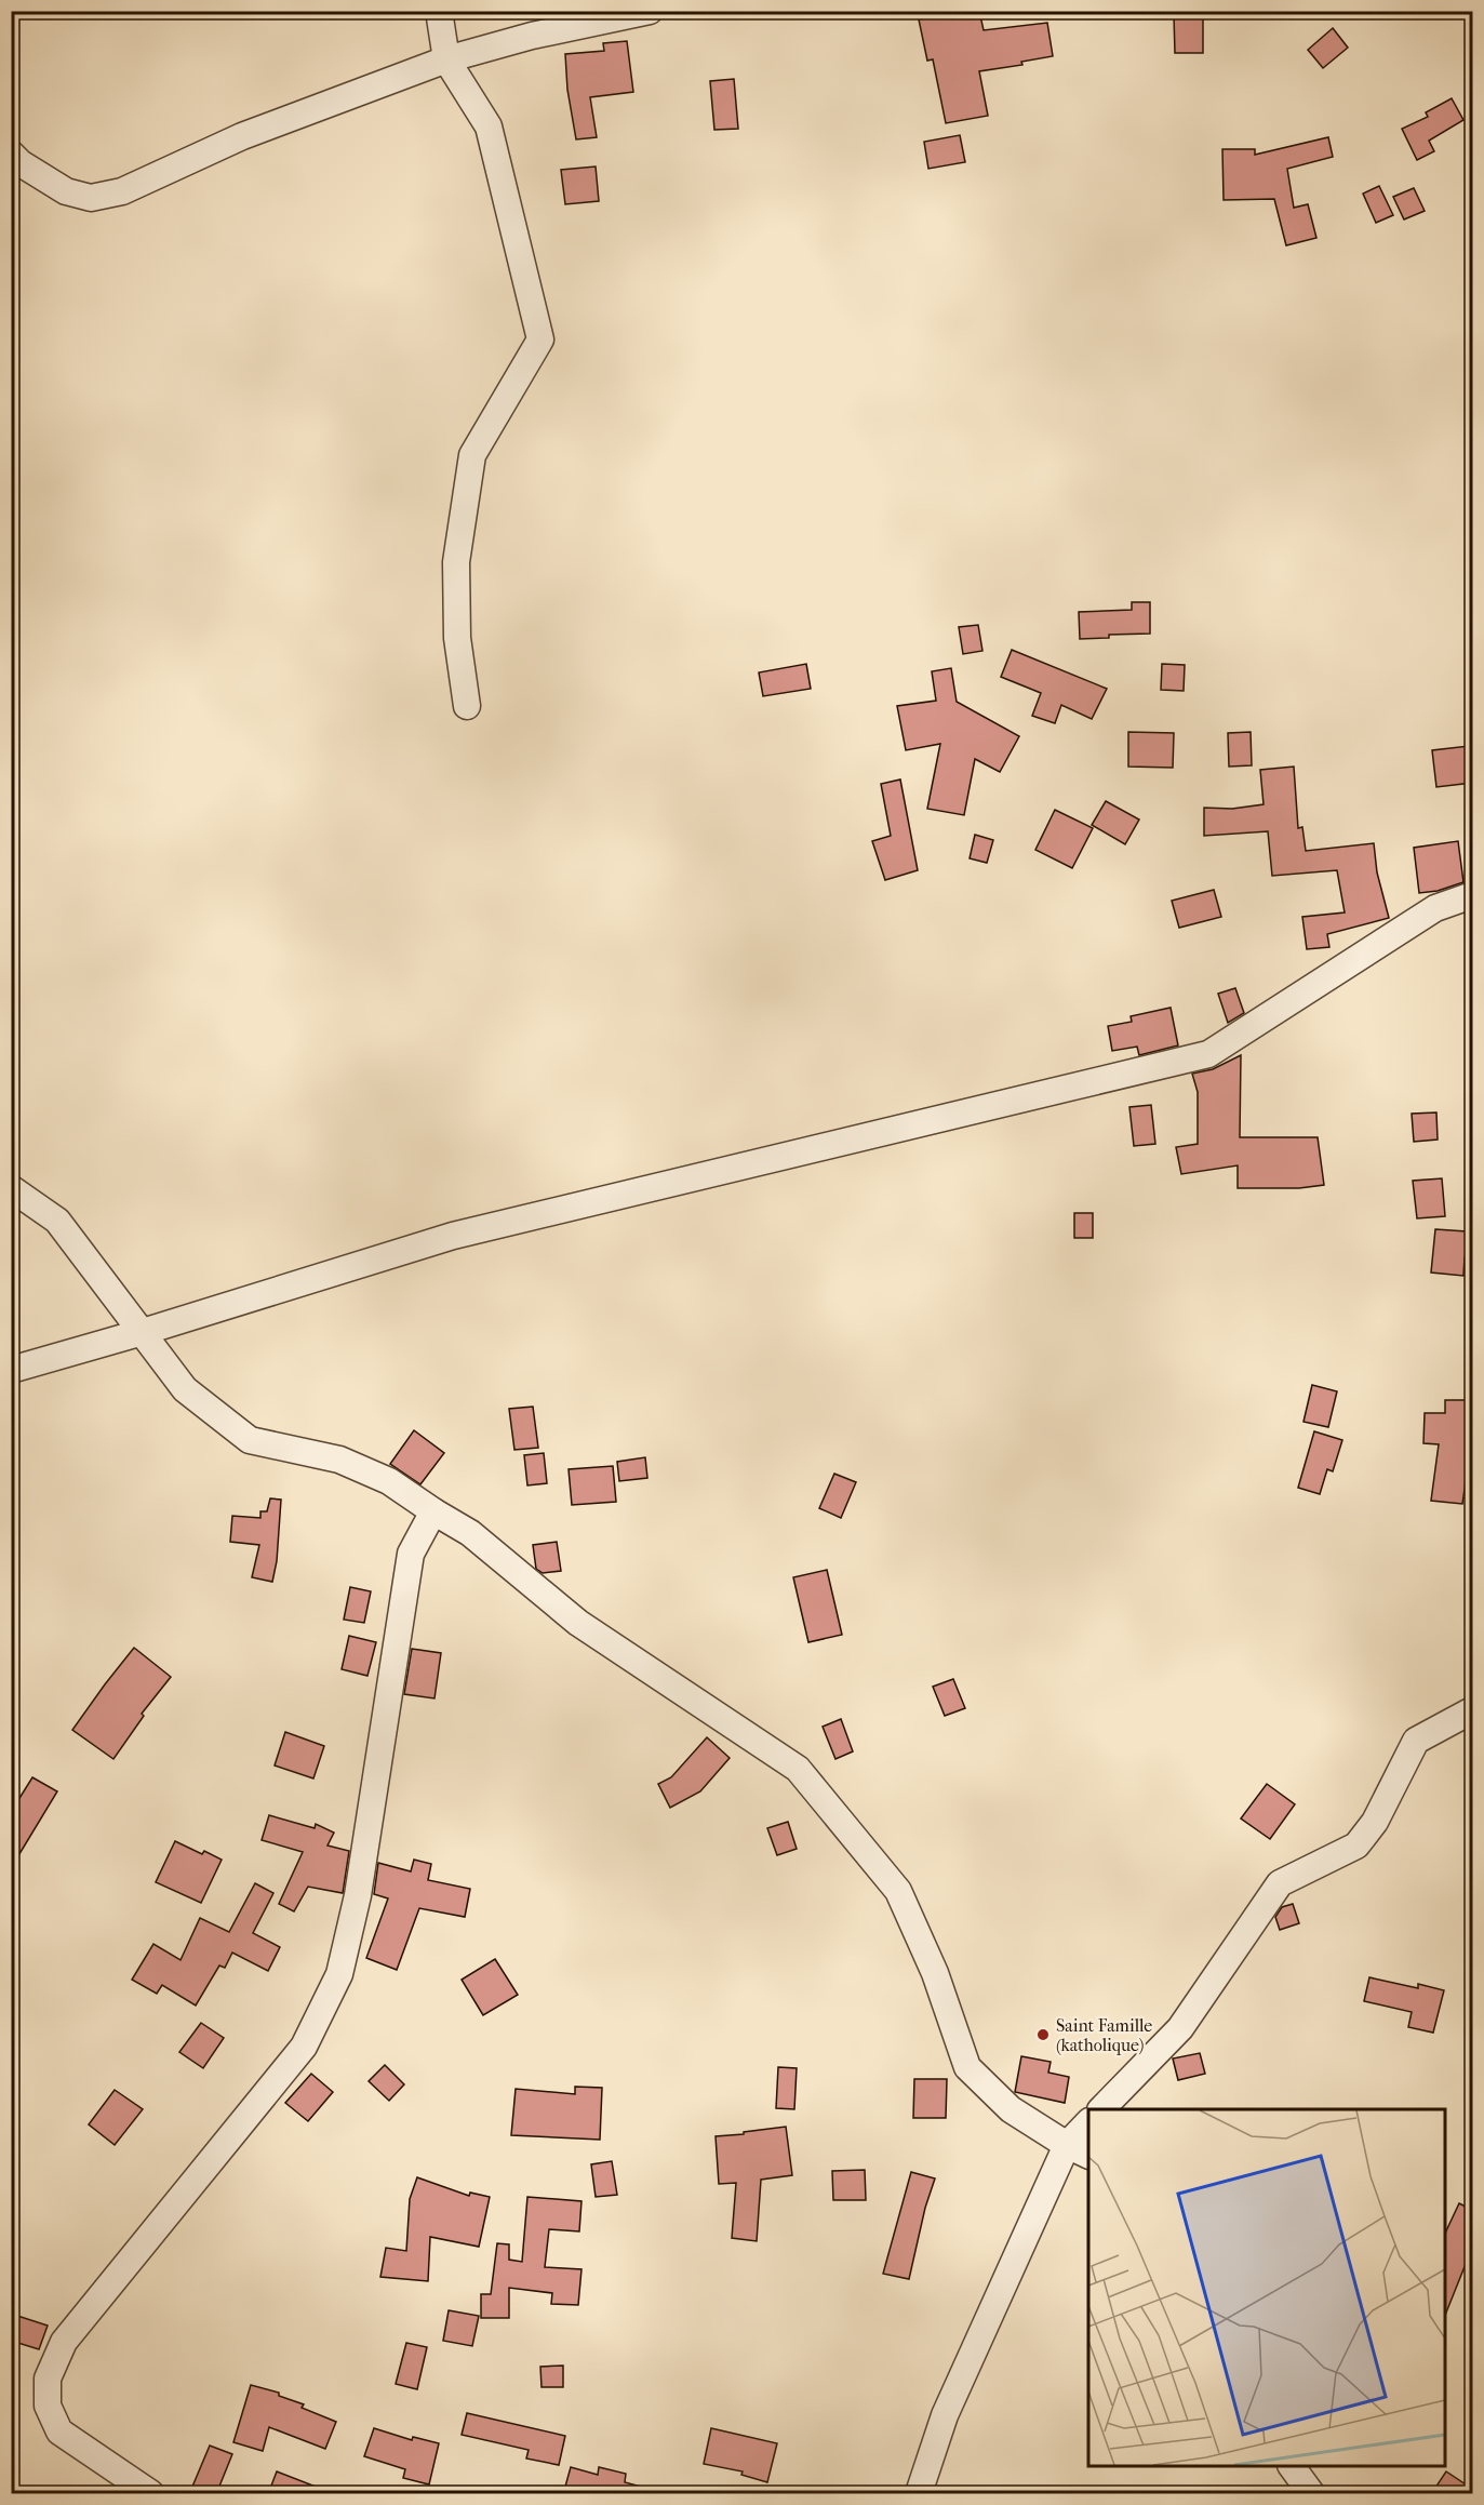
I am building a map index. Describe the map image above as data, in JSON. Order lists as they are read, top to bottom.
{
  "places": ["Saint Famille (katholique)"]
}
